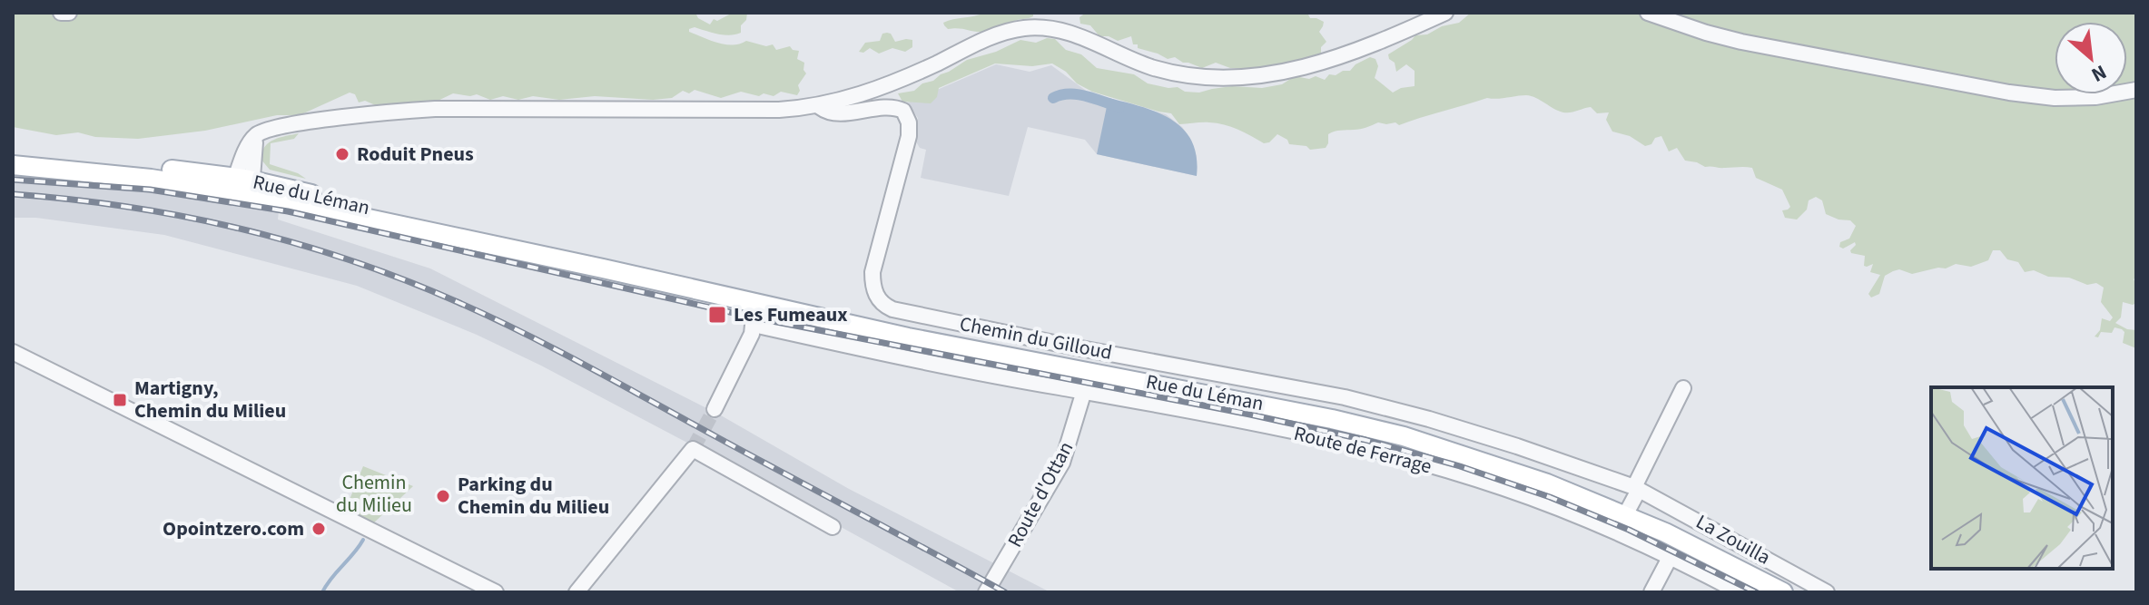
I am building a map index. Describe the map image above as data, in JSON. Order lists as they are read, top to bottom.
{
  "streets": {
    "main road": ["Rue du Léman"],
    "street": [
      "Chemin du Gilloud",
      "Route de Ferrage",
      "Route d'Ottan",
      "La Zouilla"
    ]
  },
  "crossings": [
    ["Chemin du Gilloud", "La Zouilla"],
    ["Route de Ferrage", "Route d'Ottan"]
  ],
  "parks": ["Chemin du Milieu"],
  "places": {
    "other": ["Roduit Pneus", "Parking du Chemin du Milieu", "Opointzero.com"],
    "transit": ["Les Fumeaux", "Martigny, Chemin du Milieu"]
  },
  "north": "bottom right"
}
